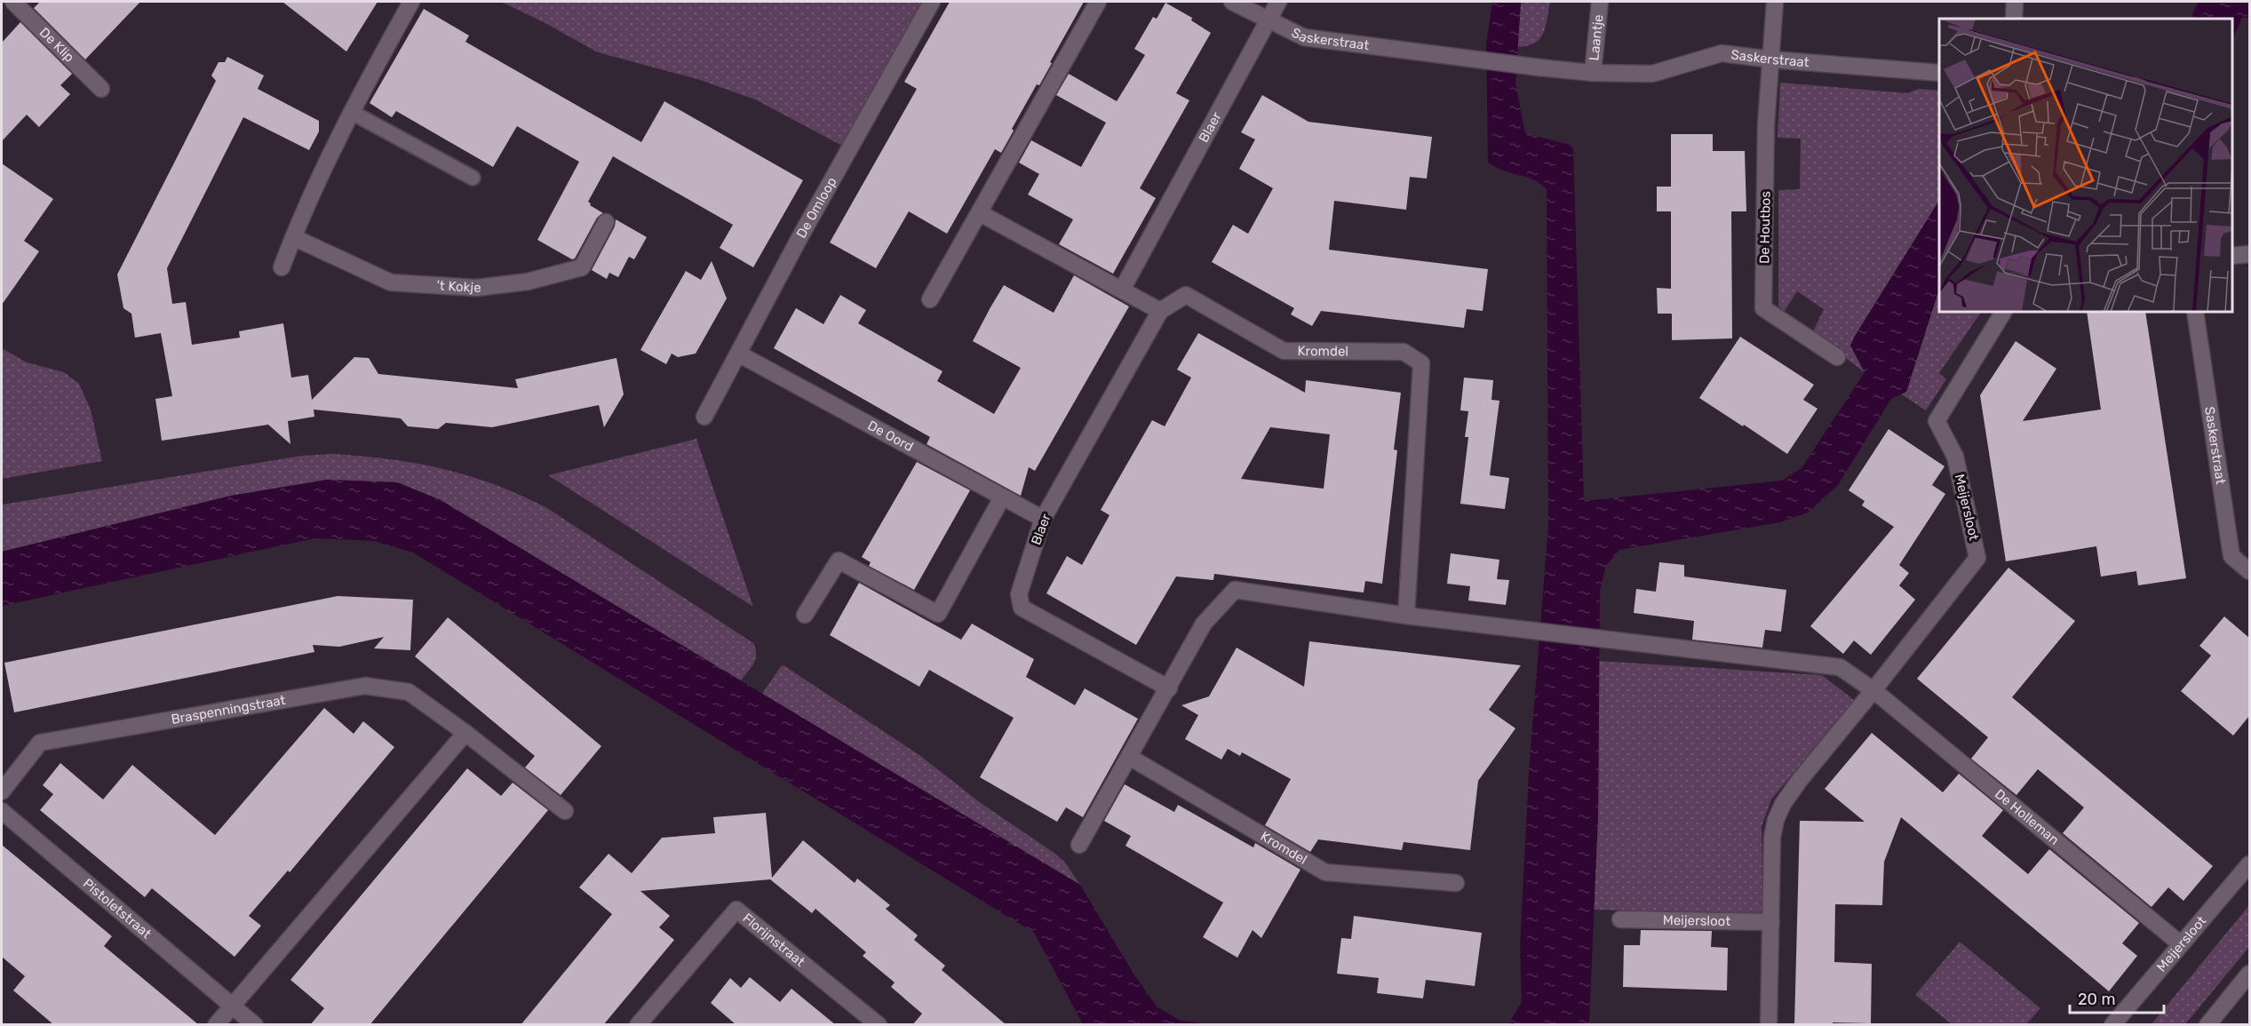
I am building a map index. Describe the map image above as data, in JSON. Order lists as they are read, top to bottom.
{
  "streets": {
    "street": [
      "Saskerstraat",
      "Laantje",
      "De Klip",
      "Blaer",
      "De Omloop",
      "De Houtbos",
      "'t Kokje",
      "Kromdel",
      "De Oord",
      "Meijersloot",
      "Braspenningstraat",
      "De Holleman",
      "Pistoletstraat",
      "Florijnstraat"
    ]
  },
  "crossings": [
    ["Saskerstraat", "Laantje"],
    ["Saskerstraat", "Blaer"],
    ["Saskerstraat", "De Houtbos"],
    ["Blaer", "Kromdel"],
    ["Blaer", "De Oord"],
    ["De Omloop", "De Oord"],
    ["Meijersloot", "De Holleman"]
  ],
  "scale_bar": "20 m"
}
